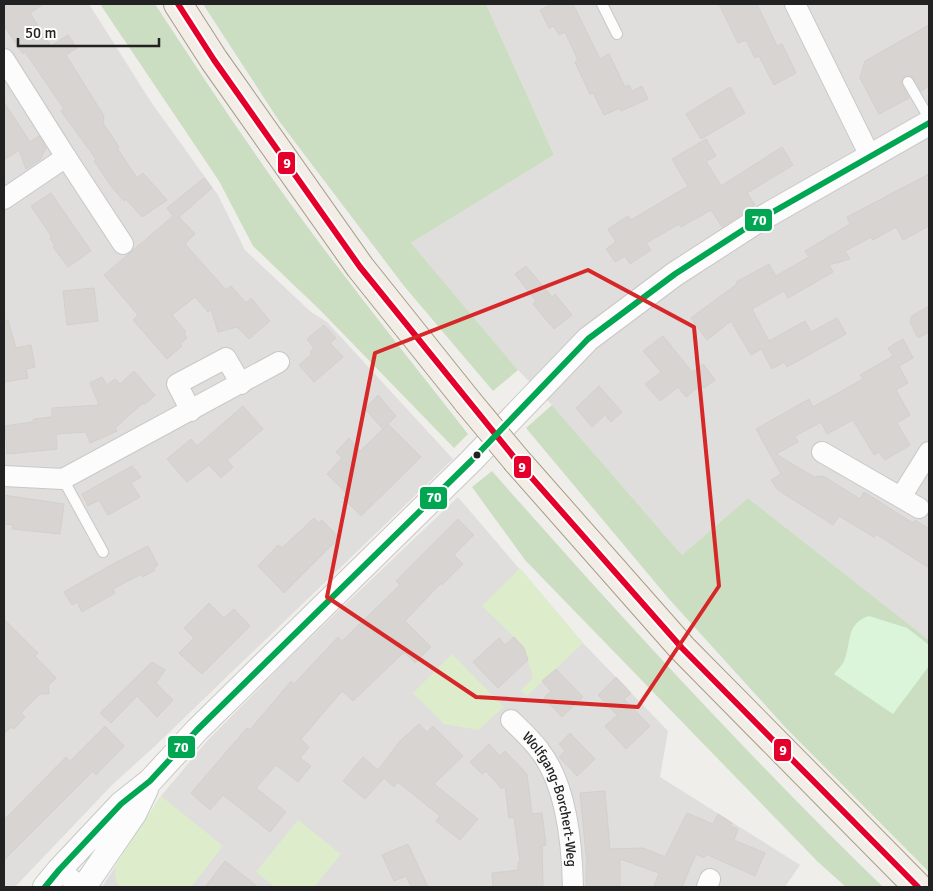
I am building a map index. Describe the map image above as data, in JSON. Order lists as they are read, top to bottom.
{
  "streets": {
    "street": ["Wolfgang-Borchert-Weg"]
  },
  "lines": ["transit line 9", "transit line 70"],
  "scale_bar": "50 m"
}
